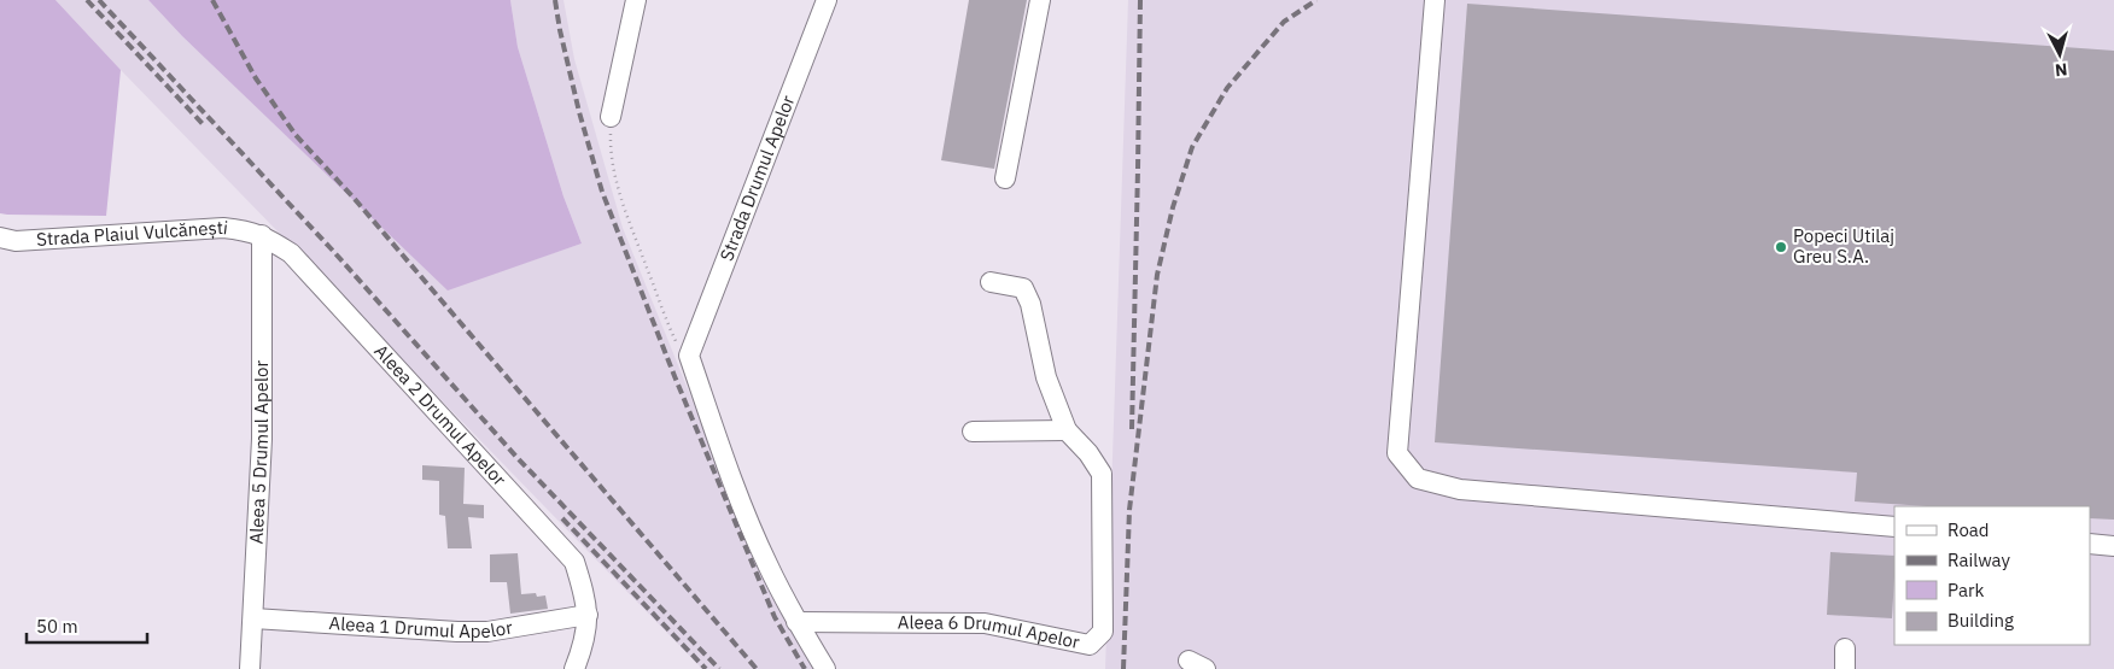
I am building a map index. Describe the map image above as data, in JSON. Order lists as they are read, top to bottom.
{
  "streets": {
    "street": [
      "Strada Drumul Apelor",
      "Strada Plaiul Vulcănești",
      "Aleea 2 Drumul Apelor",
      "Aleea 5 Drumul Apelor",
      "Aleea 1 Drumul Apelor",
      "Aleea 6 Drumul Apelor"
    ]
  },
  "crossings": [
    ["Strada Plaiul Vulcănești", "Aleea 2 Drumul Apelor"],
    ["Strada Plaiul Vulcănești", "Aleea 5 Drumul Apelor"],
    ["Aleea 2 Drumul Apelor", "Aleea 5 Drumul Apelor"],
    ["Aleea 2 Drumul Apelor", "Aleea 1 Drumul Apelor"],
    ["Aleea 5 Drumul Apelor", "Aleea 1 Drumul Apelor"]
  ],
  "places": ["Popeci Utilaj Greu S.A."],
  "legend": [
    "Road",
    "Railway",
    "Park",
    "Building"
  ],
  "scale_bar": "50 m",
  "north": "bottom"
}
